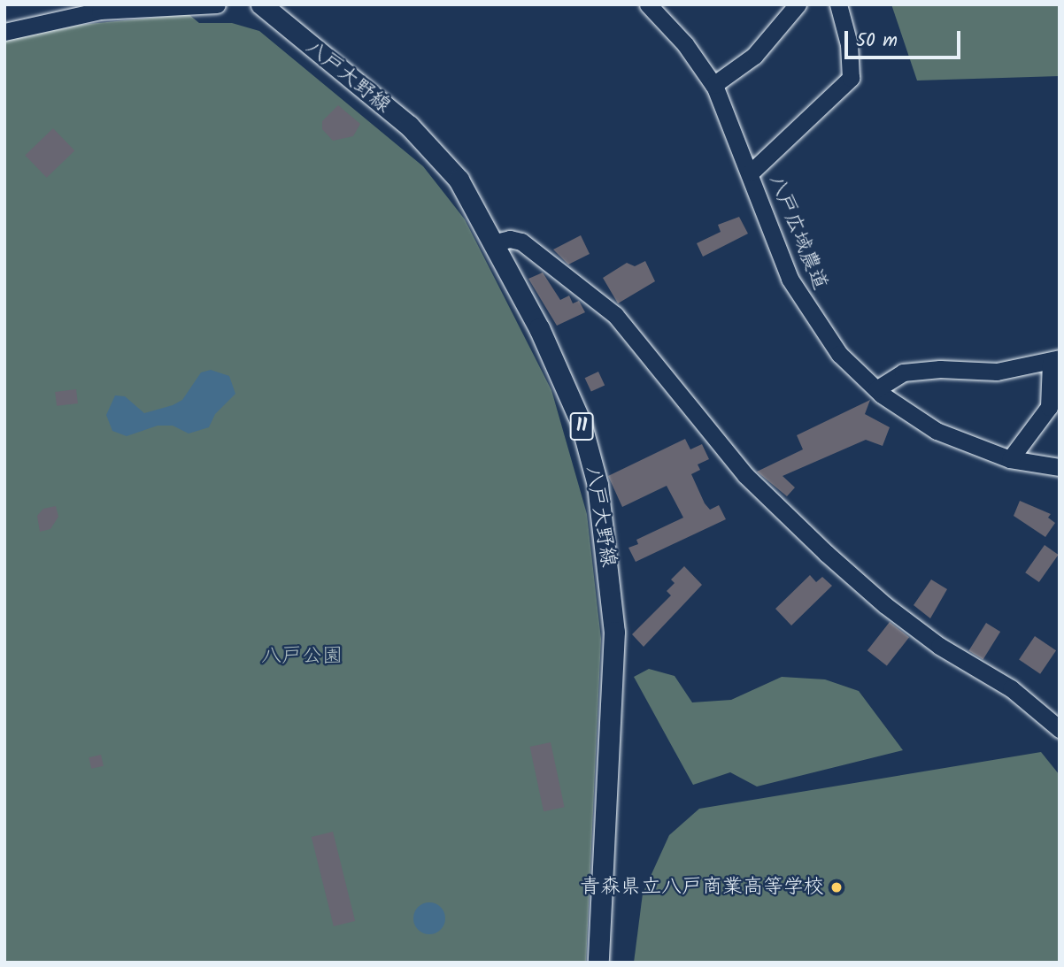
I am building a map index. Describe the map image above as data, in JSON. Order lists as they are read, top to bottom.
{
  "streets": {
    "main road": ["八戸大野線", "11"],
    "street": ["八戸広域農道"]
  },
  "parks": ["八戸公園"],
  "places": ["青森県立八戸商業高等学校"],
  "scale_bar": "50 m"
}
